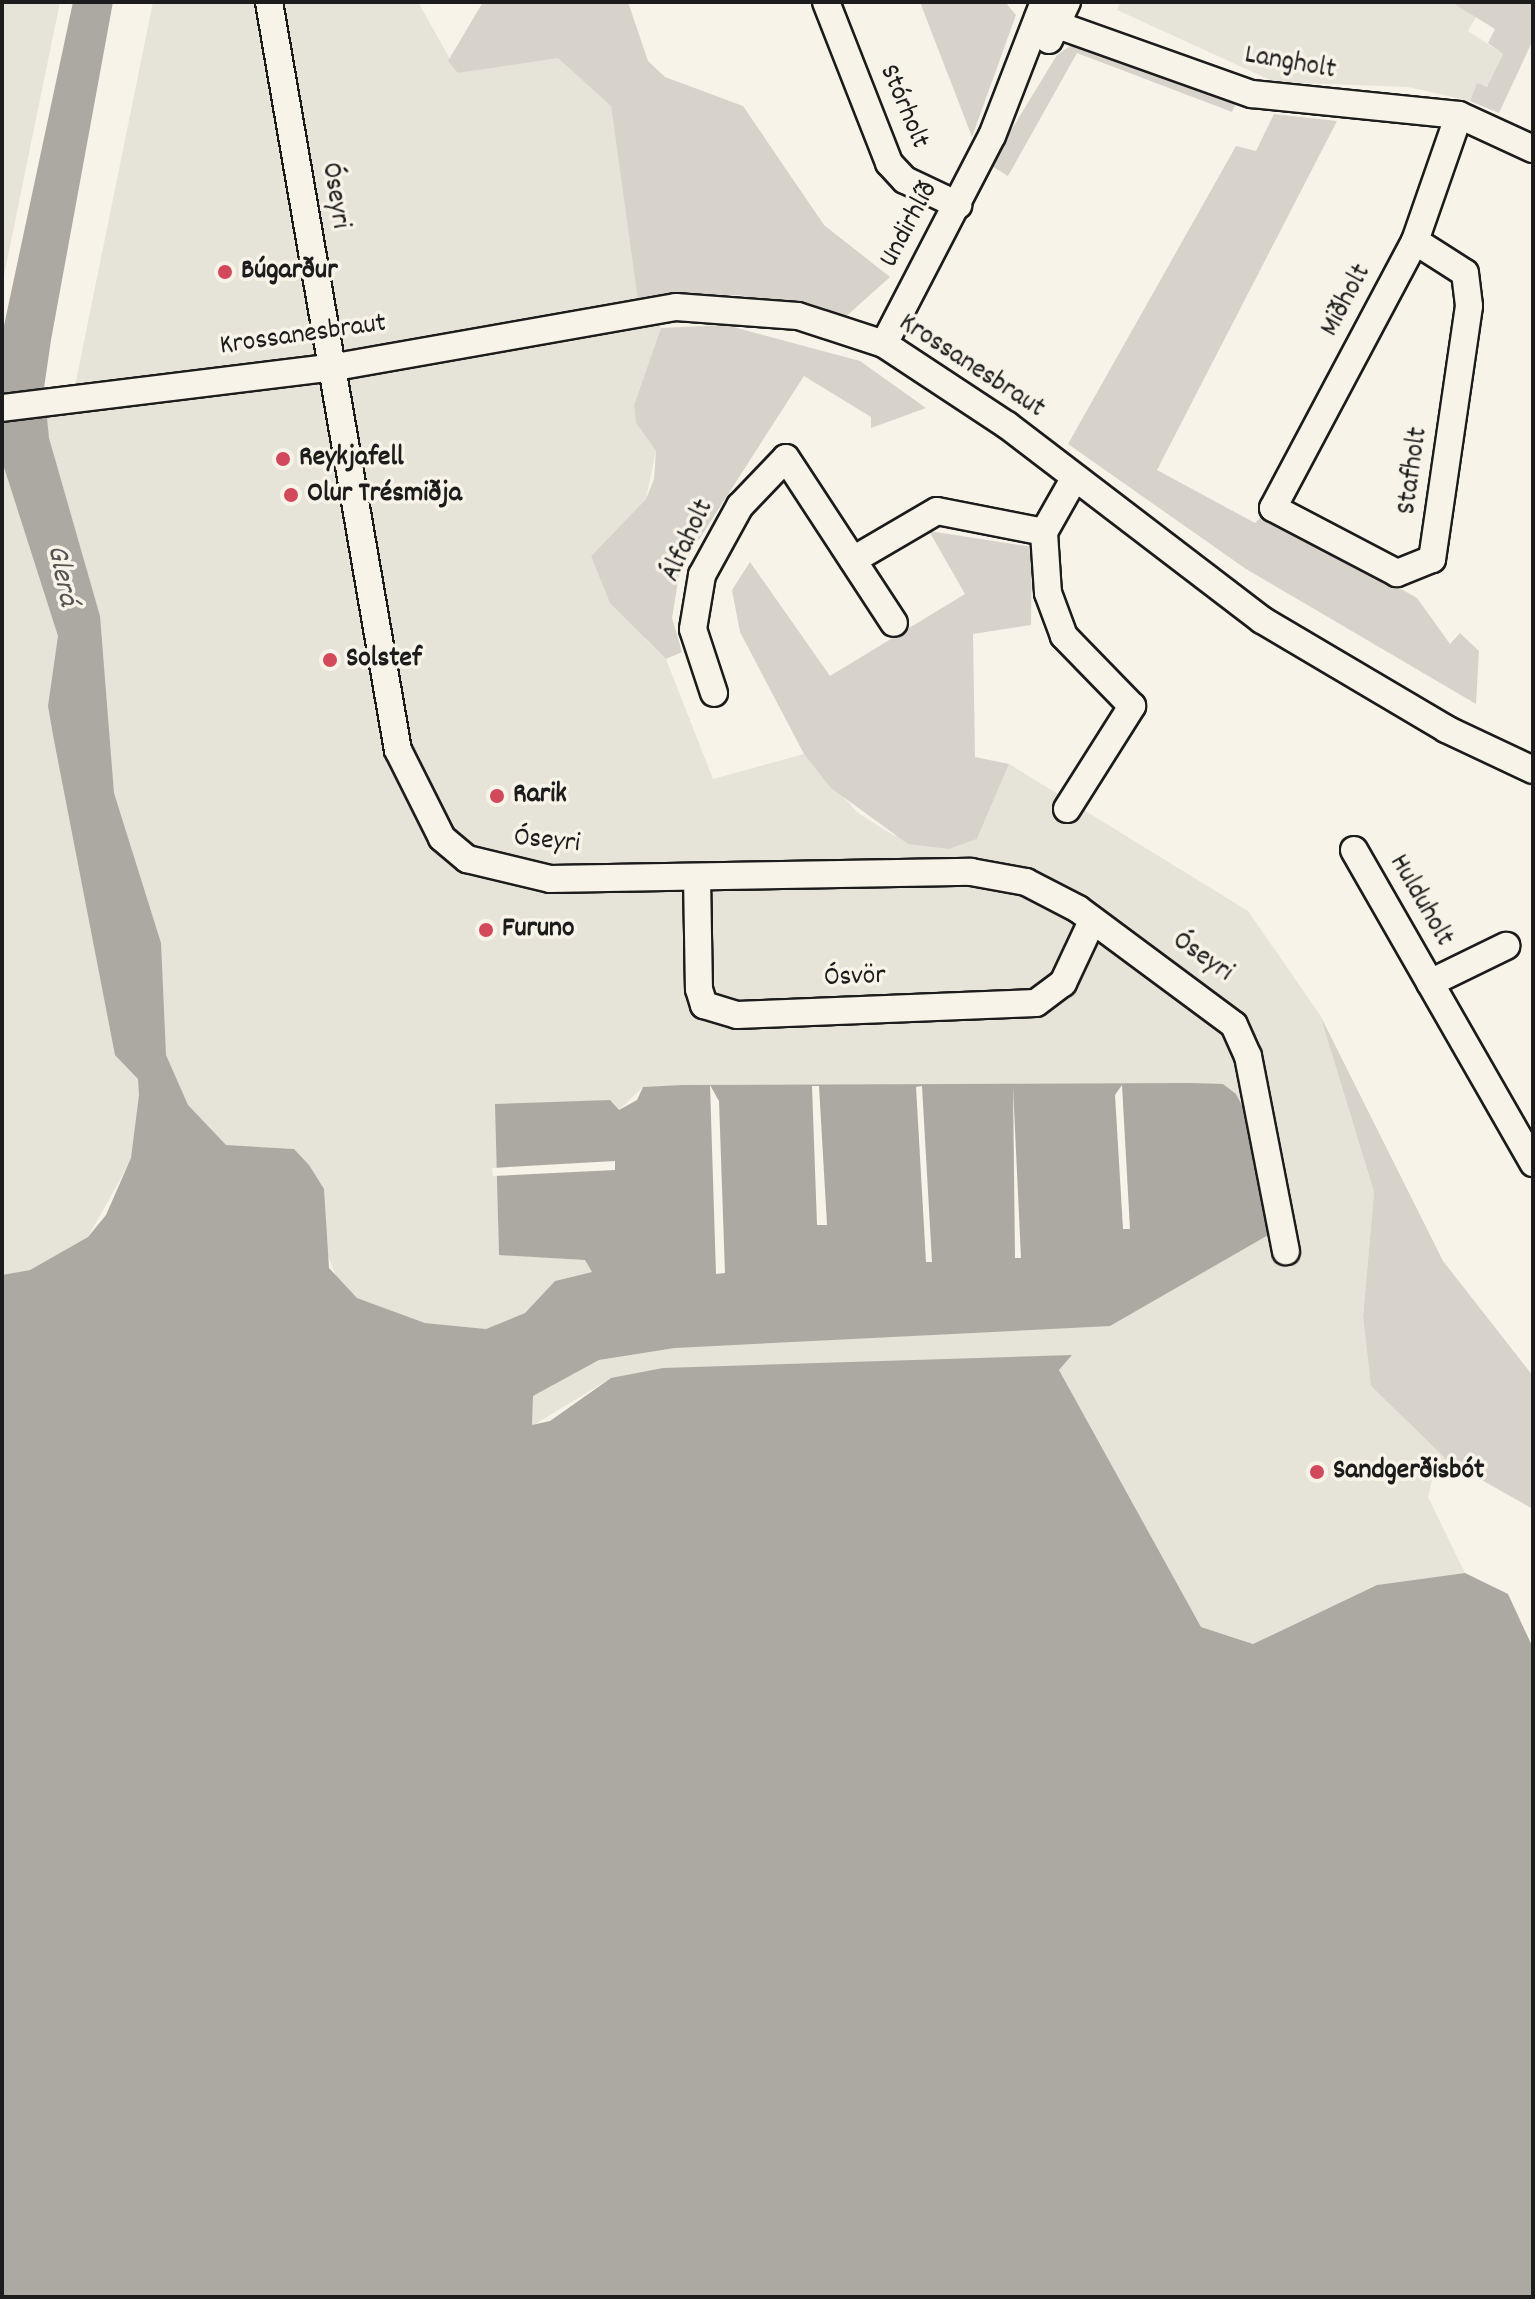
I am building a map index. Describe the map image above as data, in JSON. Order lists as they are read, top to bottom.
{
  "streets": {
    "street": [
      "Langholt",
      "Stórholt",
      "Óseyri",
      "Undirhlíð",
      "Miðholt",
      "Krossanesbraut",
      "Stafholt",
      "Álfaholt",
      "Hulduholt",
      "Ósvör"
    ]
  },
  "crossings": [
    ["Langholt", "Undirhlíð"],
    ["Langholt", "Miðholt"],
    ["Stórholt", "Undirhlíð"],
    ["Óseyri", "Krossanesbraut"],
    ["Óseyri", "Ósvör"],
    ["Undirhlíð", "Krossanesbraut"],
    ["Miðholt", "Stafholt"]
  ],
  "water": ["Glerá"],
  "places": [
    "Búgarður",
    "Reykjafell",
    "Olur Trésmiðja",
    "Solstef",
    "Rarik",
    "Furuno",
    "Sandgerðisbót"
  ]
}
